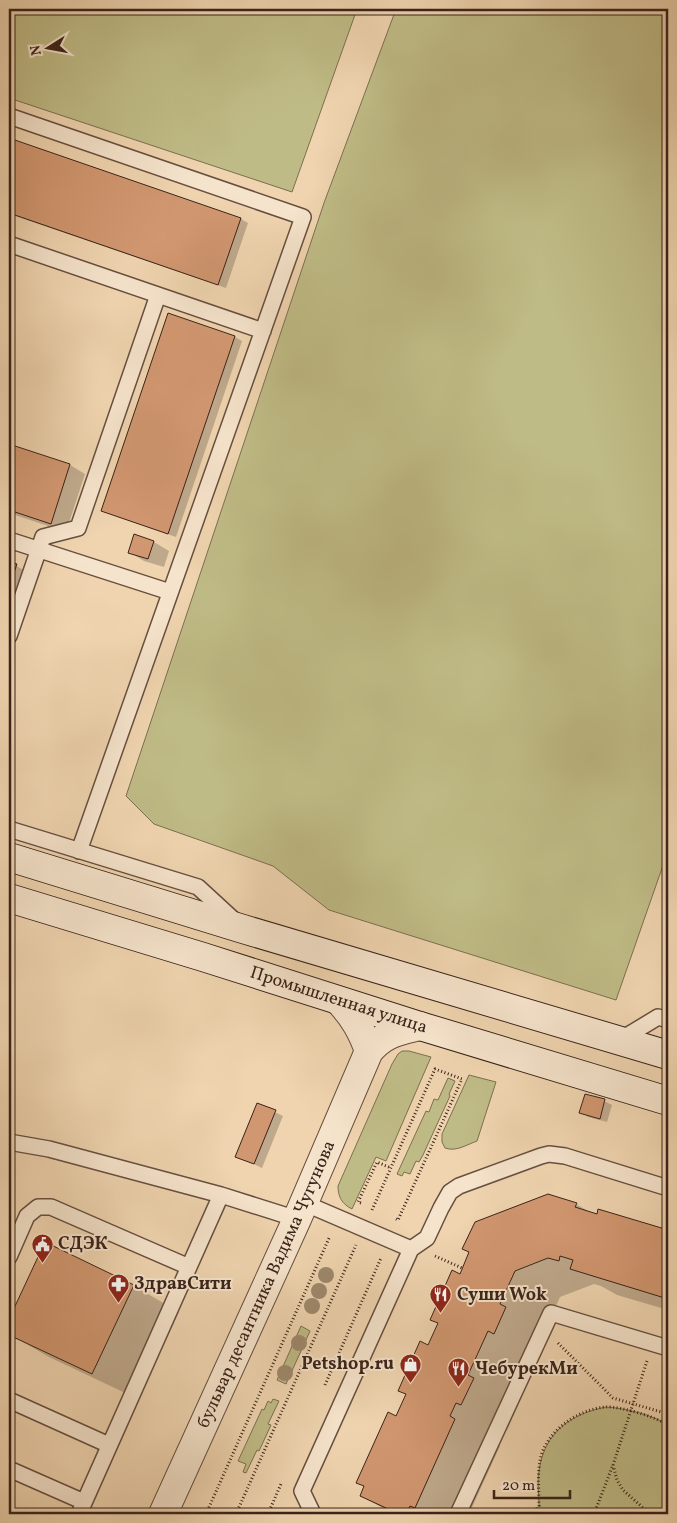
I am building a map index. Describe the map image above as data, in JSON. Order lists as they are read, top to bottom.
{
  "streets": {
    "street": ["Промышленная улица", "бульвар десантника Вадима Чугунова"]
  },
  "crossings": [
    ["Промышленная улица", "бульвар десантника Вадима Чугунова"]
  ],
  "places": {
    "public building": ["СДЭК"],
    "pharmacy": ["ЗдравСити"],
    "restaurant": ["Суши Wok", "ЧебурекМи"],
    "shop": ["Petshop.ru"]
  },
  "scale_bar": "20 m",
  "north": "left"
}
